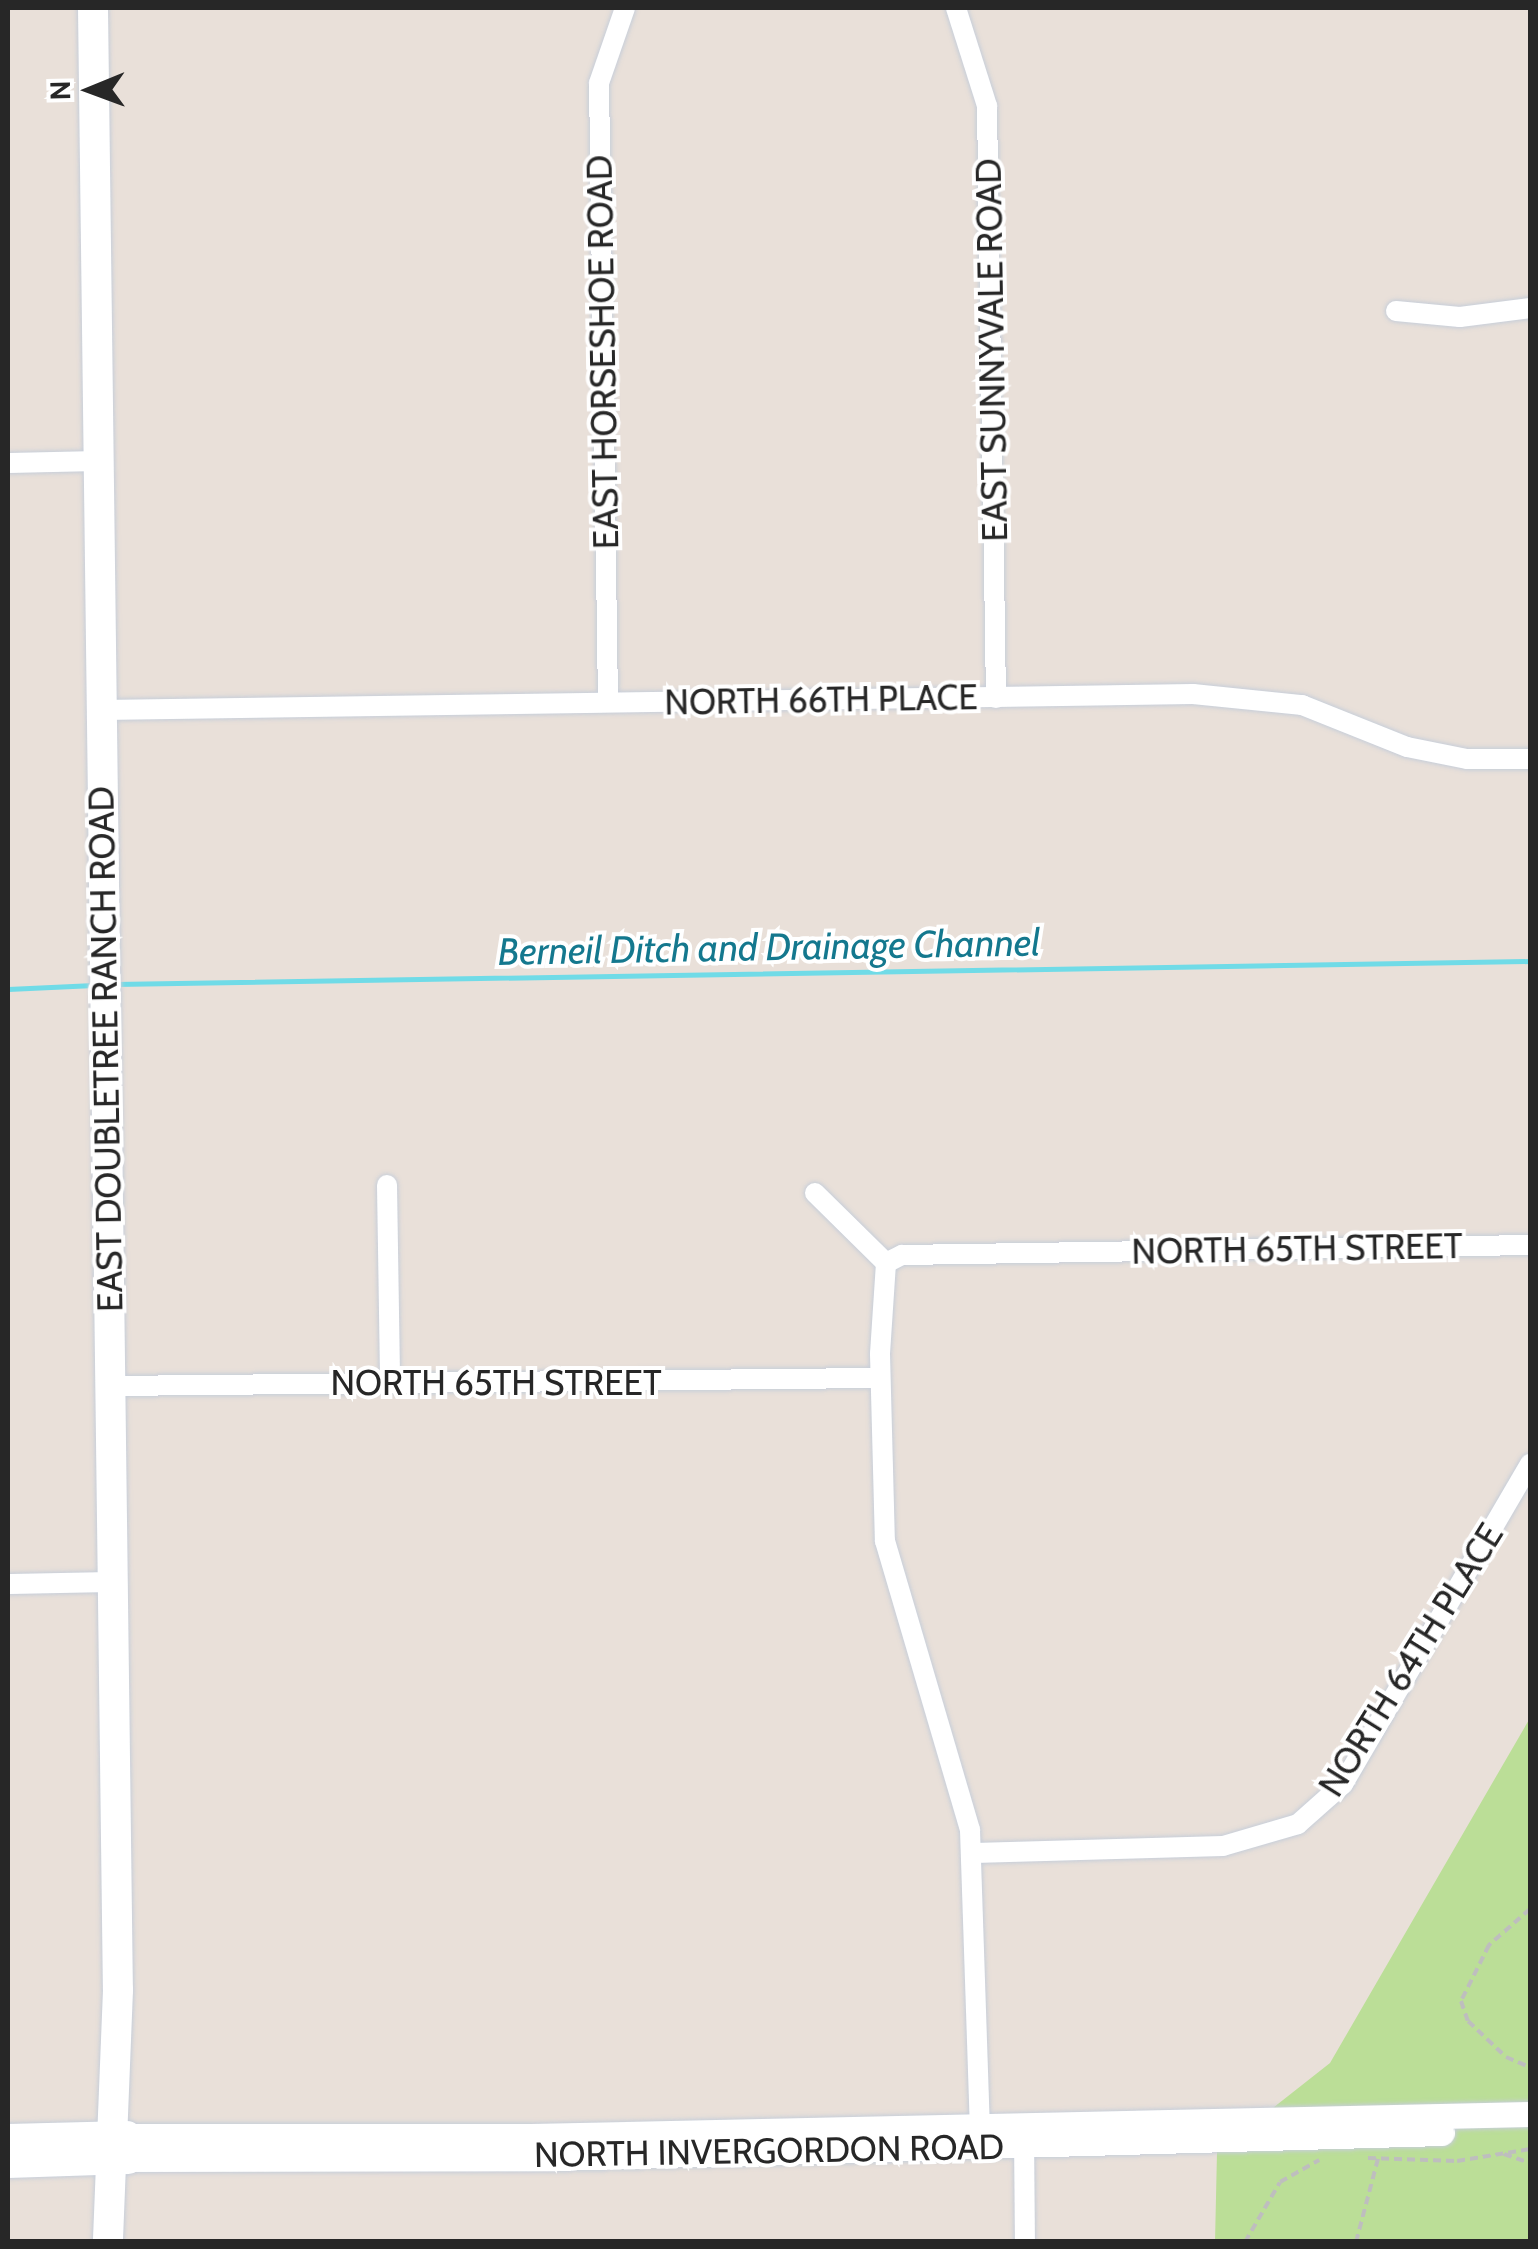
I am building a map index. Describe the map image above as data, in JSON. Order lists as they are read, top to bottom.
{
  "streets": {
    "main road": ["EAST DOUBLETREE RANCH ROAD", "NORTH INVERGORDON ROAD"],
    "street": [
      "EAST SUNNYVALE ROAD",
      "EAST HORSESHOE ROAD",
      "NORTH 66TH PLACE",
      "NORTH 65TH STREET",
      "NORTH 64TH PLACE"
    ]
  },
  "crossings": [
    ["EAST SUNNYVALE ROAD", "NORTH 66TH PLACE"],
    ["EAST HORSESHOE ROAD", "NORTH 66TH PLACE"],
    ["NORTH 66TH PLACE", "EAST DOUBLETREE RANCH ROAD"],
    ["EAST DOUBLETREE RANCH ROAD", "NORTH 65TH STREET"],
    ["EAST DOUBLETREE RANCH ROAD", "NORTH INVERGORDON ROAD"]
  ],
  "water": ["Berneil Ditch and Drainage Channel"],
  "north": "left"
}
